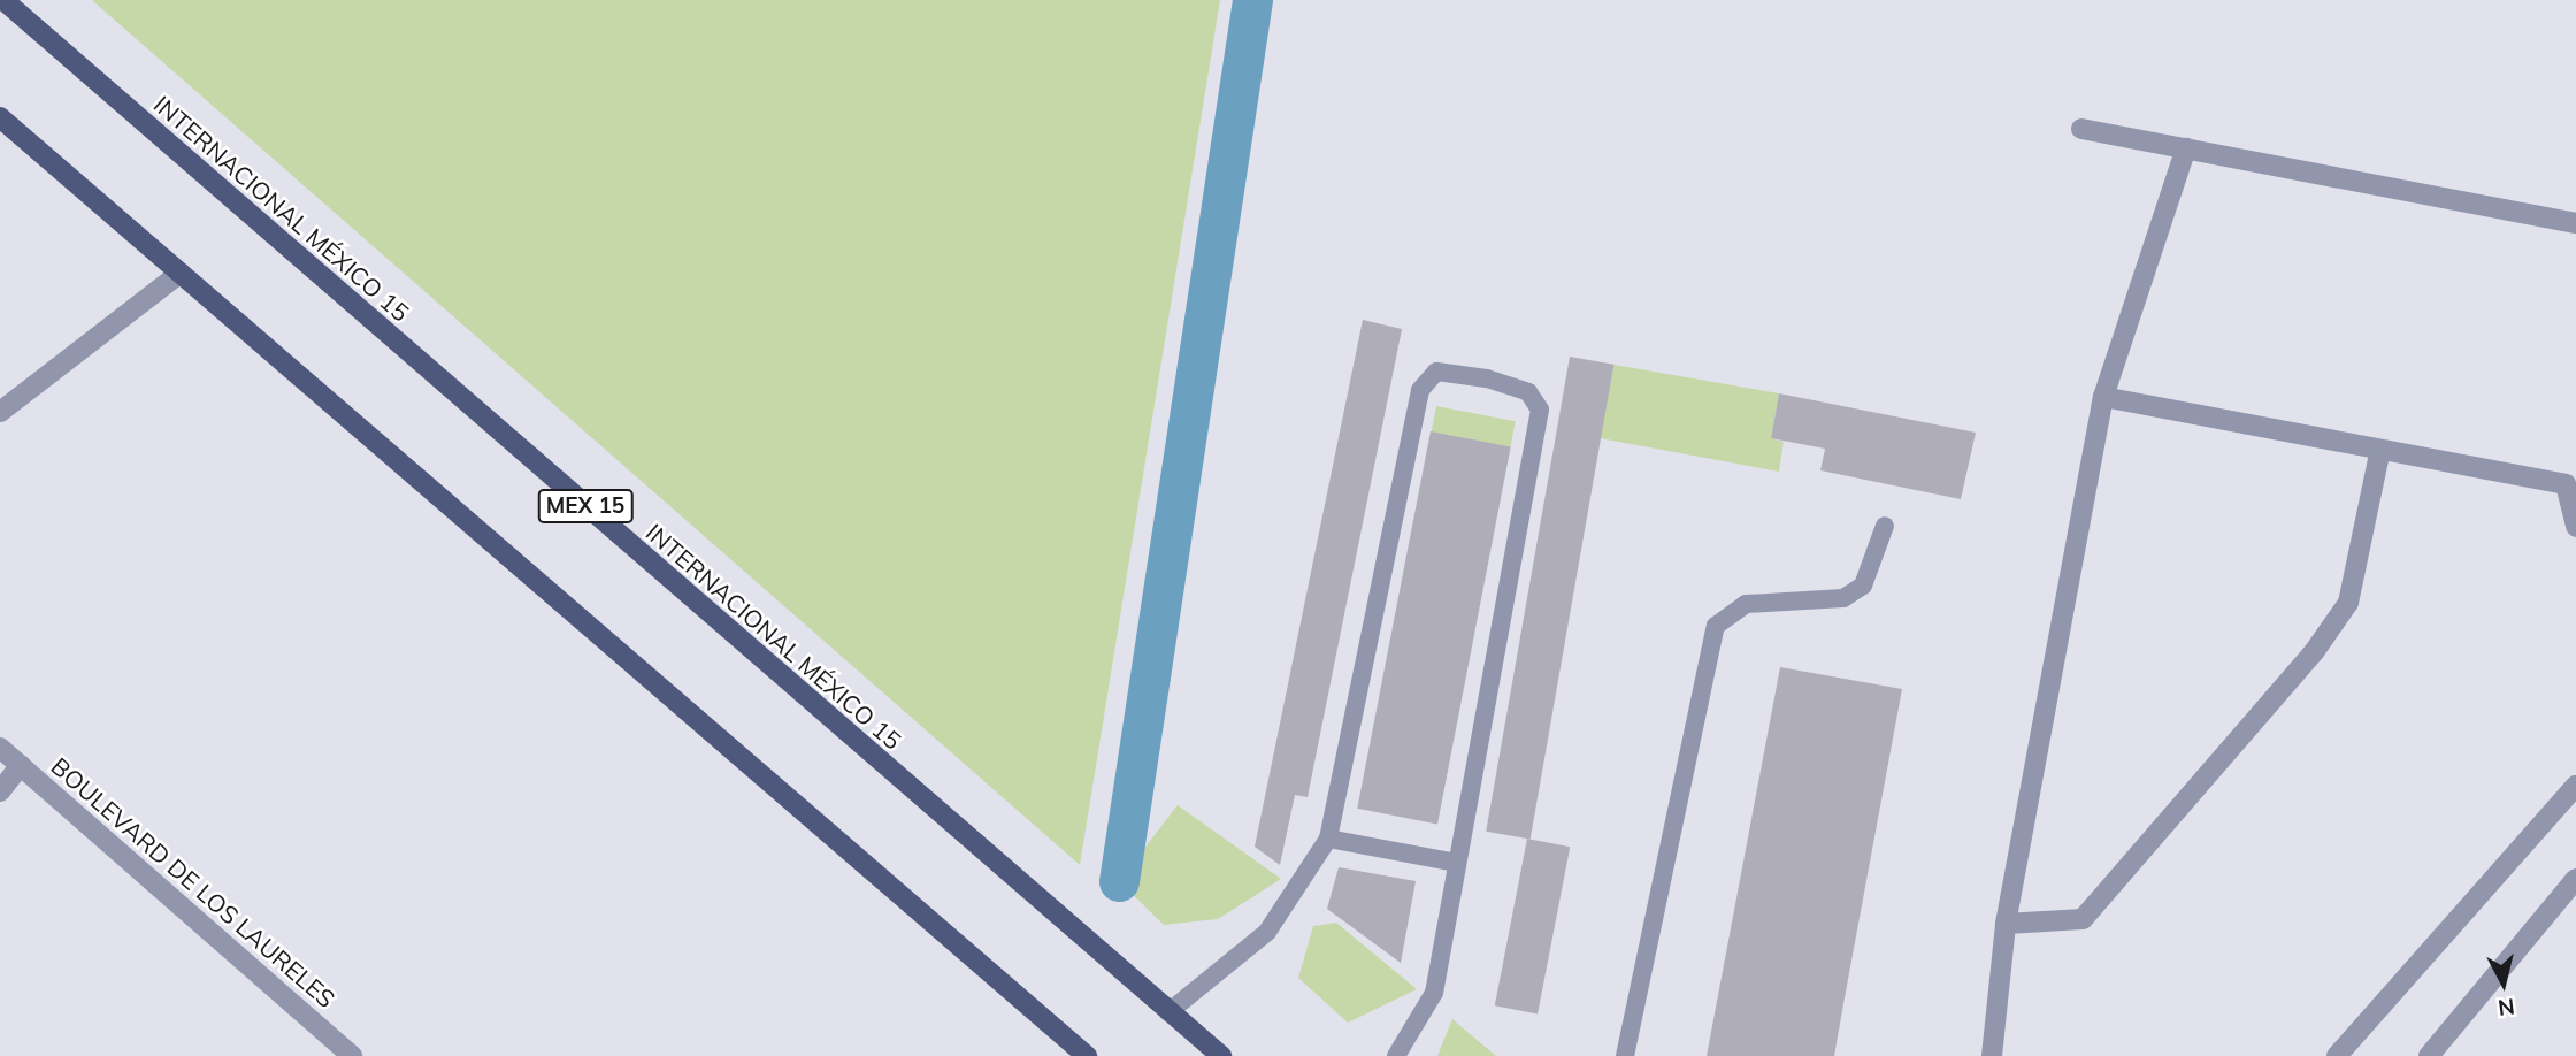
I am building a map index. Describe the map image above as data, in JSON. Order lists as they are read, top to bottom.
{
  "streets": {
    "main road": ["INTERNACIONAL MÉXICO 15", "MEX 15"],
    "street": ["BOULEVARD DE LOS LAURELES"]
  },
  "north": "bottom"
}
